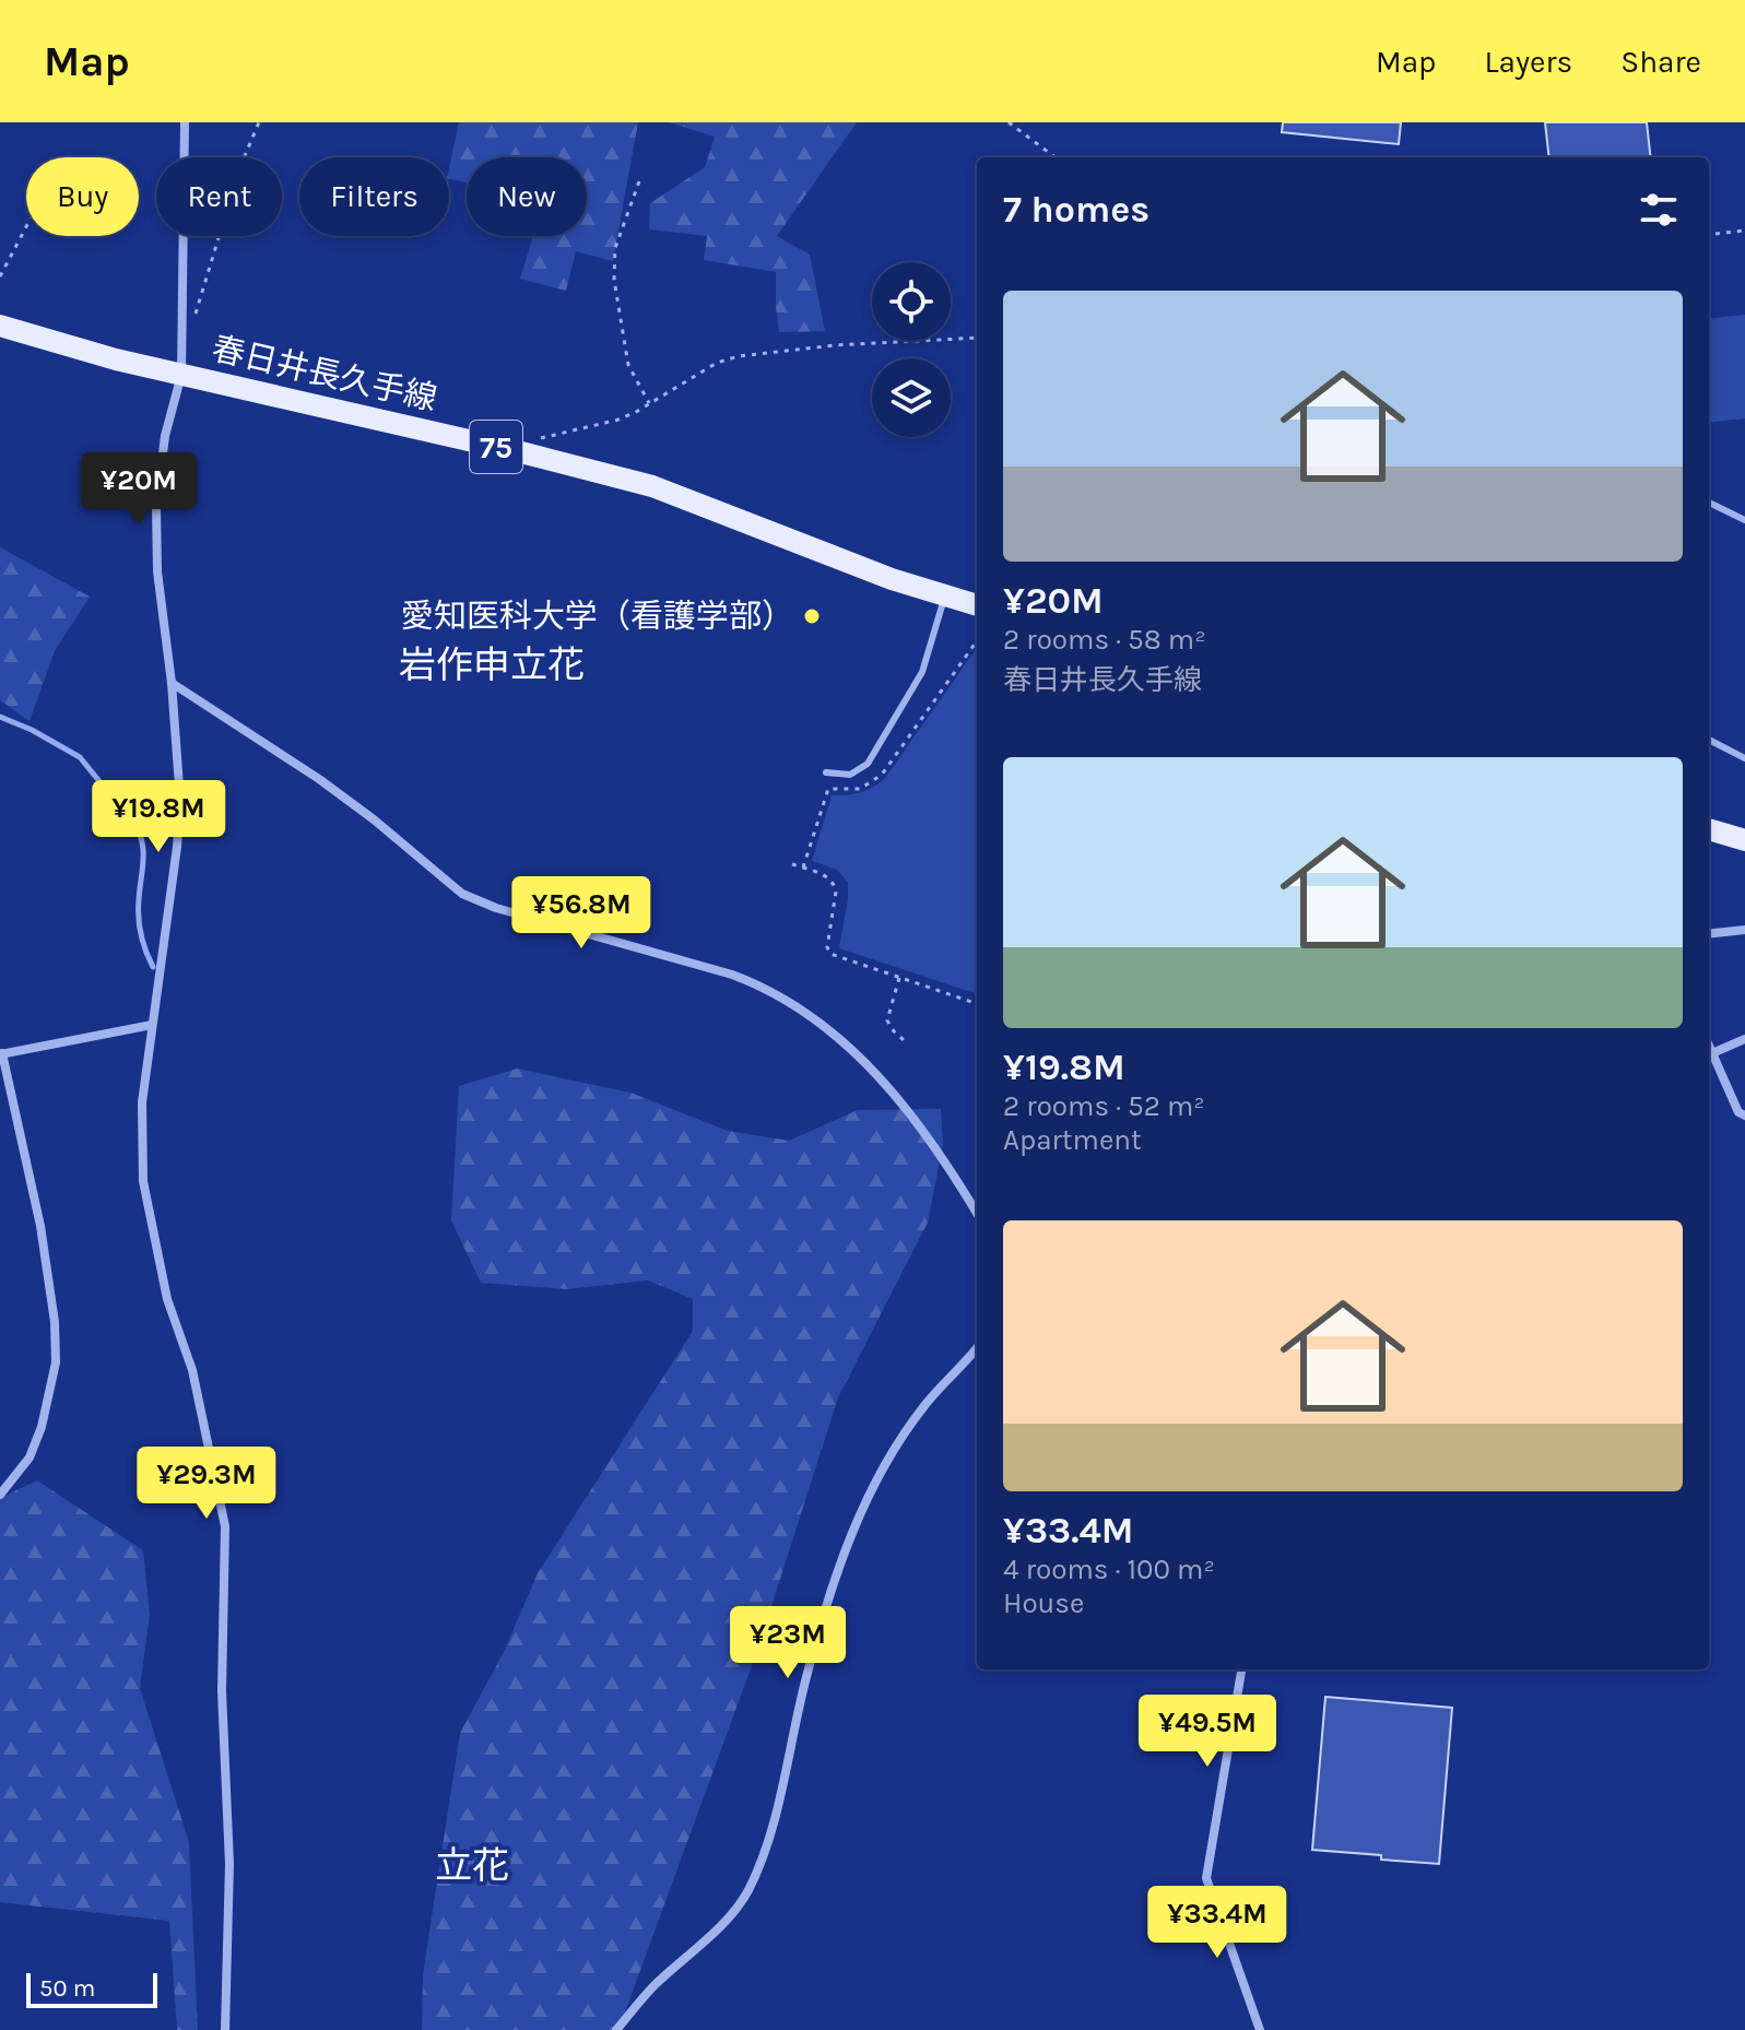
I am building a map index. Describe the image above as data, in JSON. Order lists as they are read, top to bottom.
{
  "streets": {
    "main road": ["春日井長久手線", "75"]
  },
  "districts": ["岩作申立花", "立花"],
  "places": ["愛知医科大学（看護学部）"],
  "scale_bar": "50 m",
  "page": {
    "header": "Map",
    "nav": ["Map", "Layers", "Share"],
    "chip": [
      "Buy",
      "Rent",
      "Filters",
      "New"
    ],
    "heading": "7 homes",
    "list": [
      {
        "name": "¥20M",
        "note": "2 rooms · 58 m² · 春日井長久手線"
      },
      {
        "name": "¥19.8M",
        "note": "2 rooms · 52 m² · Apartment"
      },
      {
        "name": "¥33.4M",
        "note": "4 rooms · 100 m² · House"
      }
    ],
    "price": [
      "¥20M",
      "¥19.8M",
      "¥56.8M",
      "¥29.3M",
      "¥23M",
      "¥49.5M",
      "¥33.4M"
    ],
    "scale": "50 m"
  }
}
